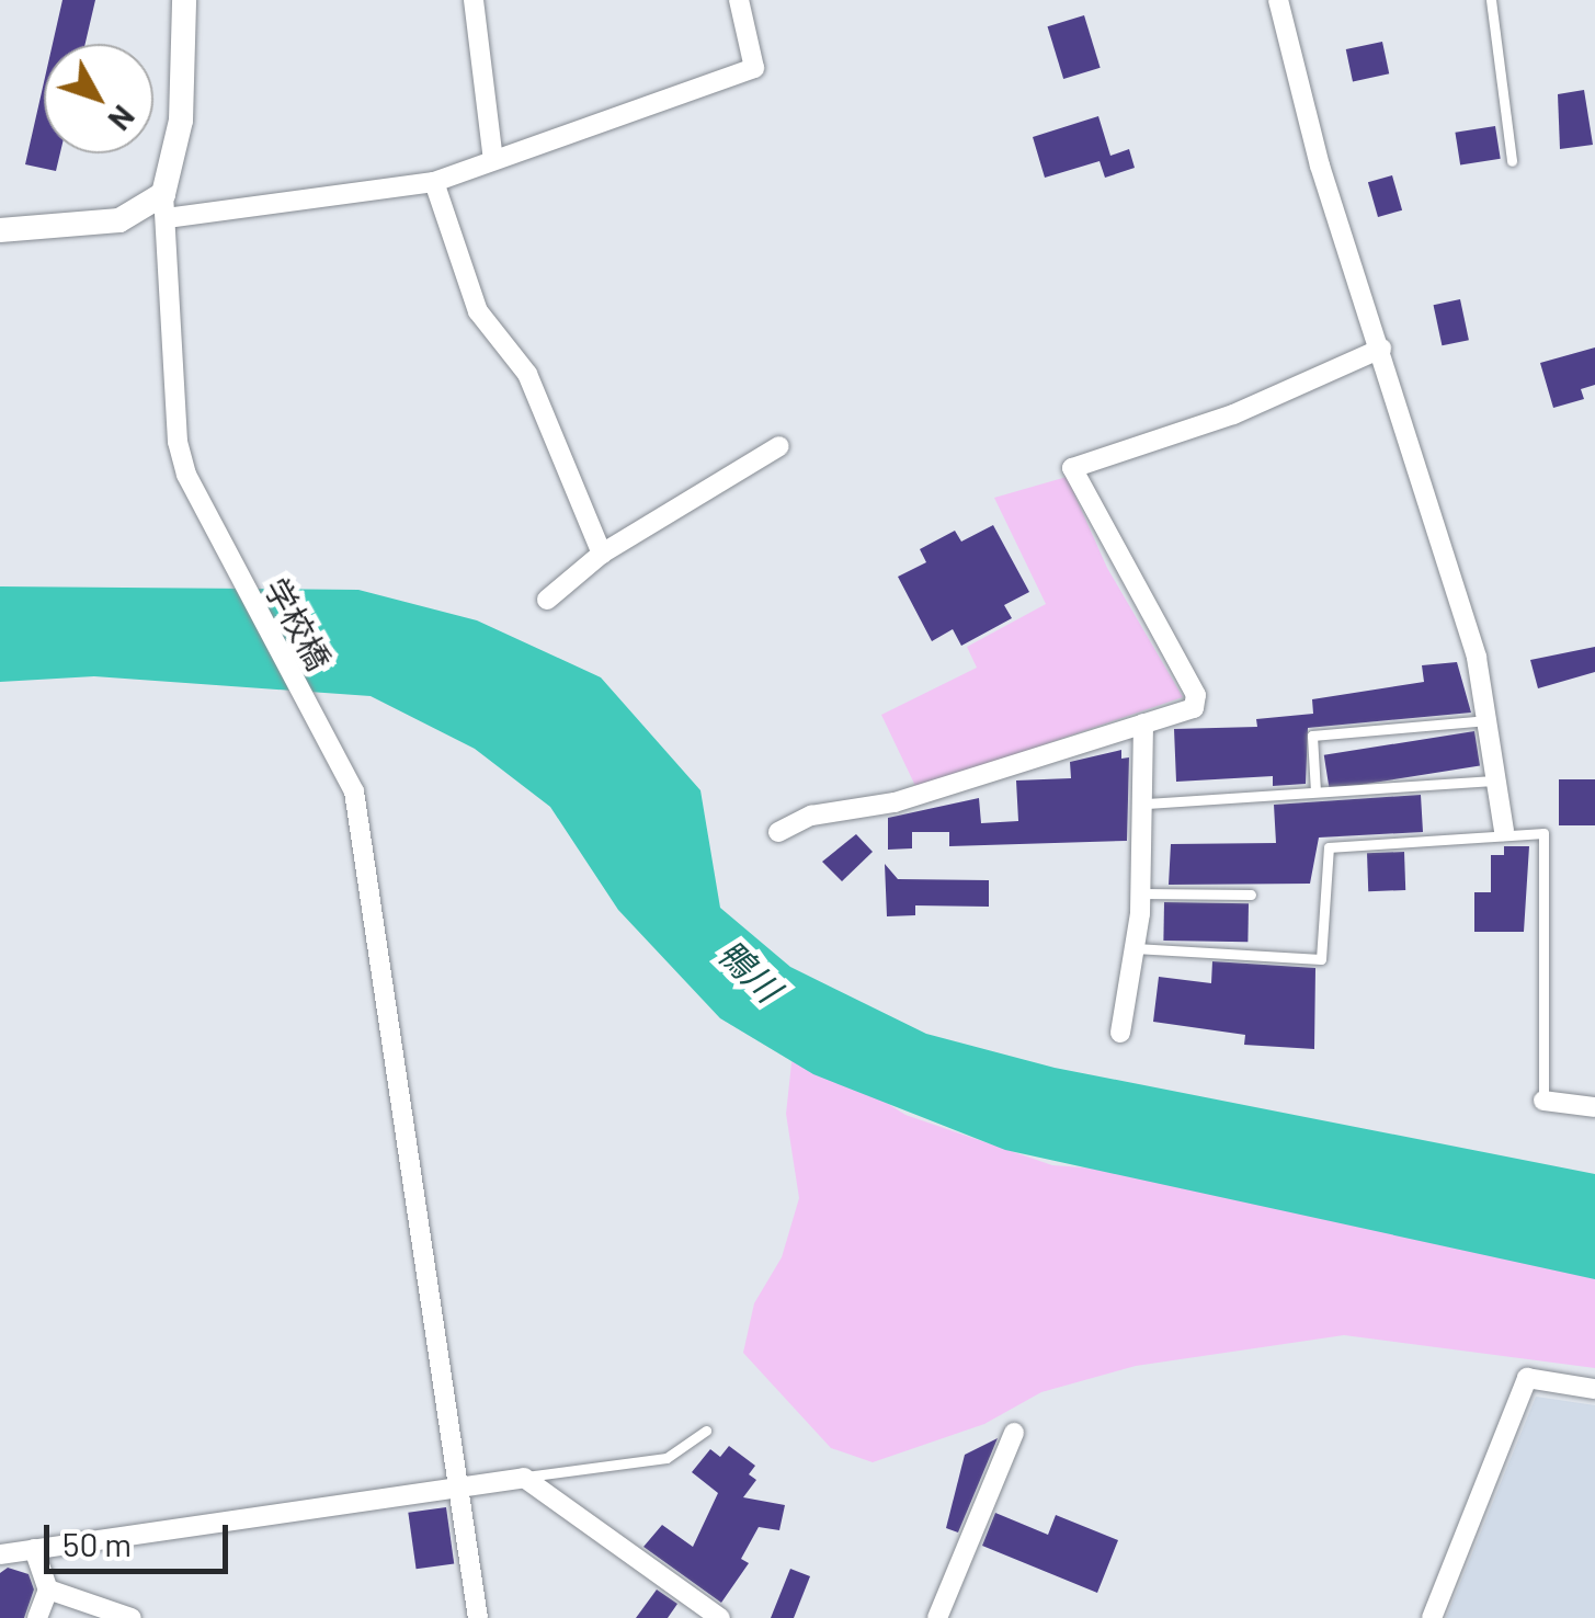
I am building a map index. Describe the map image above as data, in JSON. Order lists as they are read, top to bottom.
{
  "streets": {
    "street": ["学校橋"]
  },
  "water": ["鴨川"],
  "scale_bar": "50 m",
  "north": "bottom right"
}
